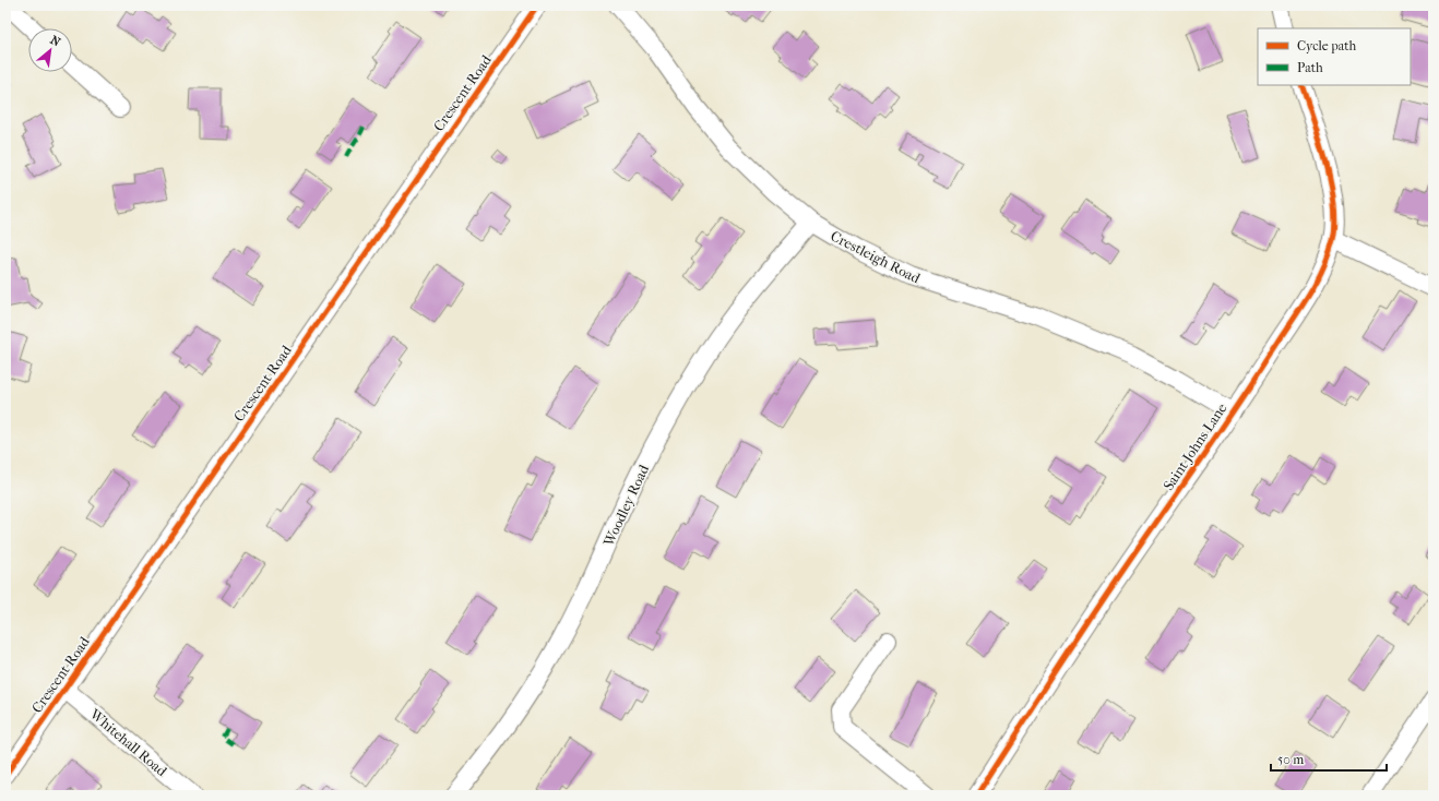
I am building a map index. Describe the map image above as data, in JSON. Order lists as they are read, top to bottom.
{
  "streets": {
    "street": [
      "Crescent Road",
      "Crestleigh Road",
      "Saint Johns Lane",
      "Woodley Road",
      "Whitehall Road"
    ]
  },
  "crossings": [
    ["Crescent Road", "Whitehall Road"],
    ["Crestleigh Road", "Saint Johns Lane"],
    ["Crestleigh Road", "Woodley Road"]
  ],
  "legend": ["Cycle path", "Path"],
  "scale_bar": "50 m",
  "north": "top right"
}
